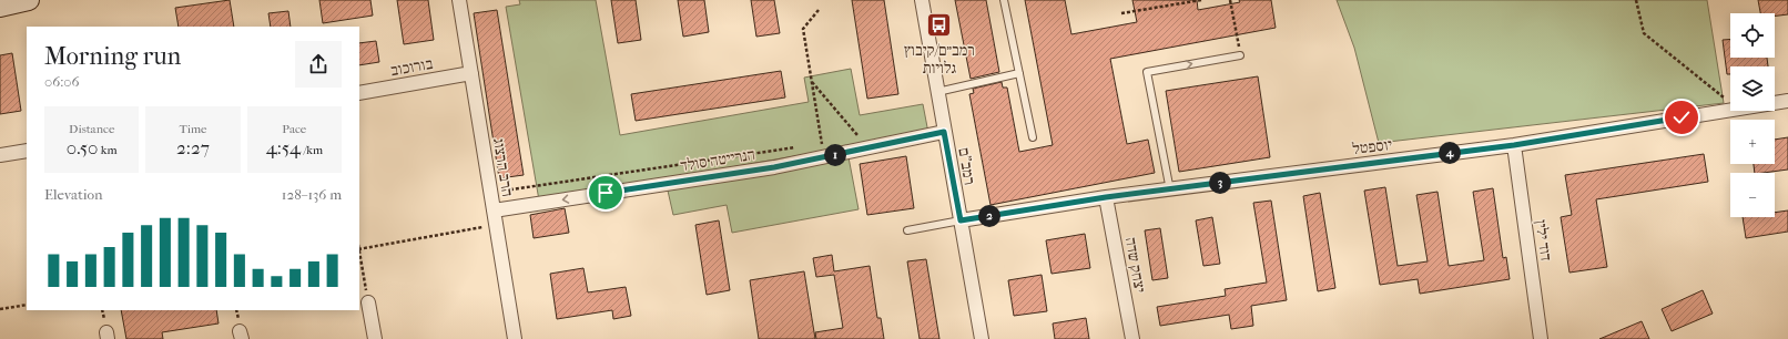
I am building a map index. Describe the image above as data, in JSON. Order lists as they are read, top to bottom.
{
  "streets": {
    "street": [
      "בורוכוב",
      "יוספטל",
      "הנרייטה סולד",
      "רמב\"ם",
      "הרב הרצוג",
      "דוד ילין",
      "יצחק שדה"
    ]
  },
  "crossings": [
    ["בורוכוב", "הרב הרצוג"],
    ["יוספטל", "רמב\"ם"],
    ["יוספטל", "דוד ילין"],
    ["יוספטל", "יצחק שדה"],
    ["הנרייטה סולד", "רמב\"ם"],
    ["הנרייטה סולד", "הרב הרצוג"]
  ],
  "one_way": ["הנרייטה סולד"],
  "places": {
    "bus stop": ["רמב״ם/קיבוץ גלויות"]
  },
  "page": {
    "map_buttons": ["+", "−"],
    "heading": ["Morning run", "06:06"],
    "stats": [
      ["Distance", "0.50 km"],
      ["Time", "2:27"],
      ["Pace", "4:54 /km"]
    ],
    "pins": [
      "4",
      "1",
      "3",
      "2"
    ],
    "chart": ["Elevation", "128–136 m"]
  }
}
